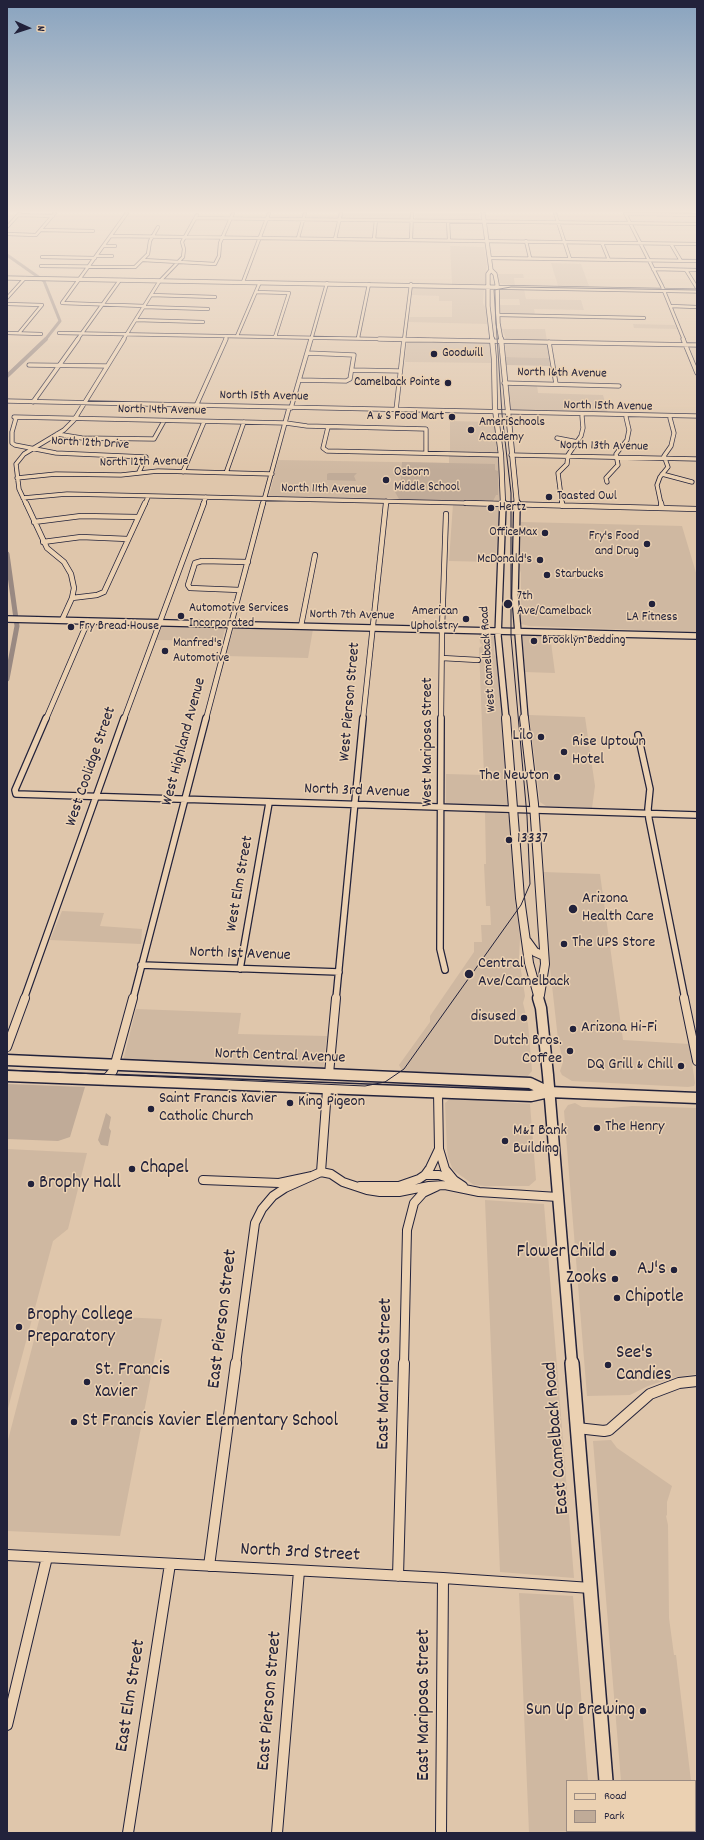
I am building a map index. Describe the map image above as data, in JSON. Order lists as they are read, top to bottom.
{
  "streets": {
    "main road": [
      "North 7th Avenue",
      "West Camelback Road",
      "North Central Avenue",
      "East Camelback Road"
    ],
    "street": [
      "North 16th Avenue",
      "North 15th Avenue",
      "North 14th Avenue",
      "North 12th Drive",
      "North 13th Avenue",
      "North 12th Avenue",
      "North 11th Avenue",
      "West Pierson Street",
      "West Highland Avenue",
      "West Mariposa Street",
      "West Coolidge Street",
      "North 3rd Avenue",
      "West Elm Street",
      "North 1st Avenue",
      "East Pierson Street",
      "East Mariposa Street",
      "North 3rd Street",
      "East Elm Street"
    ]
  },
  "crossings": [
    ["North 16th Avenue", "West Camelback Road"],
    ["North 15th Avenue", "West Camelback Road"],
    ["North 15th Avenue", "West Highland Avenue"],
    ["North 14th Avenue", "North 12th Drive"],
    ["North 14th Avenue", "West Highland Avenue"],
    ["North 12th Drive", "North 12th Avenue"],
    ["North 13th Avenue", "West Camelback Road"],
    ["North 12th Avenue", "West Highland Avenue"],
    ["North 11th Avenue", "West Camelback Road"],
    ["North 11th Avenue", "West Pierson Street"],
    ["North 11th Avenue", "West Highland Avenue"],
    ["North 11th Avenue", "West Coolidge Street"],
    ["North 7th Avenue", "West Camelback Road"],
    ["North 7th Avenue", "West Pierson Street"],
    ["North 7th Avenue", "West Highland Avenue"],
    ["North 7th Avenue", "West Mariposa Street"],
    ["North 7th Avenue", "West Coolidge Street"],
    ["North 7th Avenue", "North 3rd Avenue"],
    ["West Camelback Road", "North 3rd Avenue"],
    ["West Camelback Road", "North Central Avenue"],
    ["West Camelback Road", "East Camelback Road"],
    ["West Pierson Street", "North 3rd Avenue"],
    ["West Pierson Street", "North 1st Avenue"],
    ["West Pierson Street", "North Central Avenue"],
    ["West Highland Avenue", "North 3rd Avenue"],
    ["West Highland Avenue", "North 1st Avenue"],
    ["West Highland Avenue", "North Central Avenue"],
    ["West Mariposa Street", "North 3rd Avenue"],
    ["West Coolidge Street", "North 3rd Avenue"],
    ["North 3rd Avenue", "West Elm Street"],
    ["West Elm Street", "North 1st Avenue"],
    ["North Central Avenue", "East Camelback Road"],
    ["East Pierson Street", "North 3rd Street"],
    ["East Mariposa Street", "North 3rd Street"],
    ["East Camelback Road", "North 3rd Street"],
    ["North 3rd Street", "East Elm Street"]
  ],
  "places": [
    "Goodwill",
    "Camelback Pointe",
    "A & S Food Mart",
    "AmeriSchools Academy",
    "Osborn Middle School",
    "Toasted Owl",
    "Hertz",
    "OfficeMax",
    "Fry's Food and Drug",
    "McDonald's",
    "Starbucks",
    "7th Ave/Camelback",
    "LA Fitness",
    "Automotive Services Incorporated",
    "American Upholstry",
    "Fry Bread House",
    "Brooklyn Bedding",
    "Manfred's Automotive",
    "Lilo",
    "Rise Uptown Hotel",
    "The Newton",
    "13337",
    "Arizona Health Care",
    "The UPS Store",
    "Central Ave/Camelback",
    "disused",
    "Arizona Hi-Fi",
    "Dutch Bros. Coffee",
    "DQ Grill & Chill",
    "King Pigeon",
    "Saint Francis Xavier Catholic Church",
    "The Henry",
    "M&I Bank Building",
    "Chapel",
    "Brophy Hall",
    "Flower Child",
    "AJ's",
    "Zooks",
    "Chipotle",
    "Brophy College Preparatory",
    "See's Candies",
    "St. Francis Xavier",
    "St Francis Xavier Elementary School",
    "Sun Up Brewing"
  ],
  "legend": ["Road", "Park"],
  "north": "right"
}
